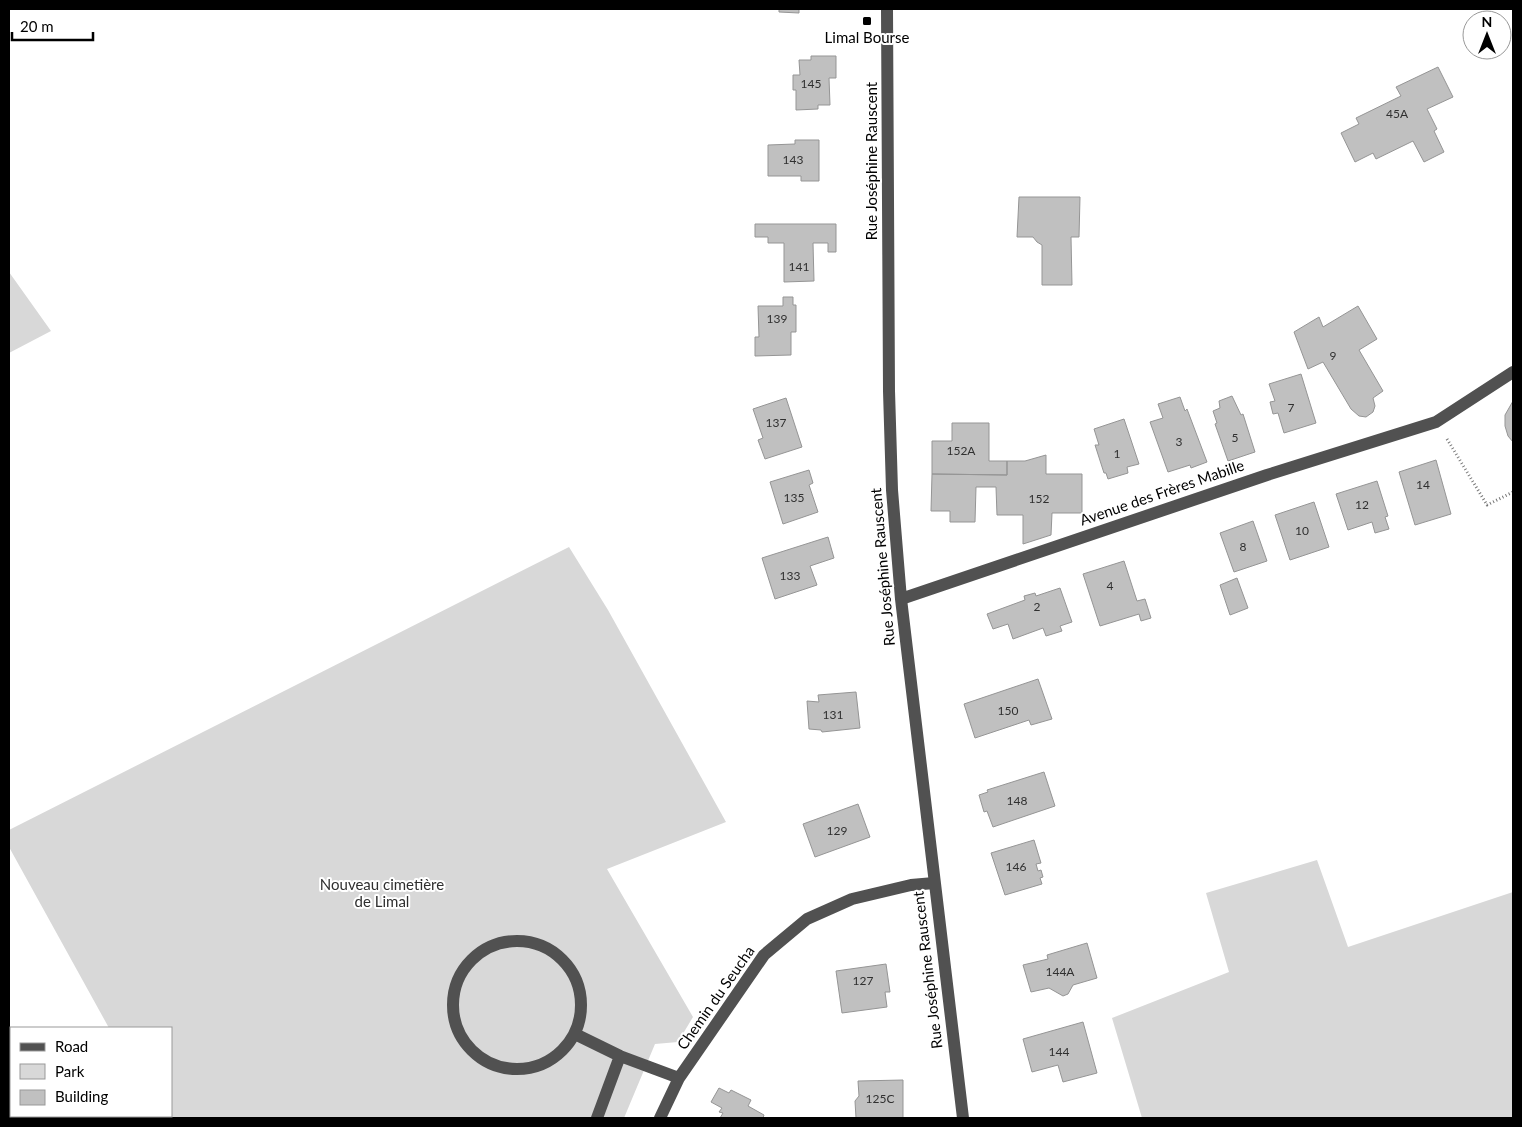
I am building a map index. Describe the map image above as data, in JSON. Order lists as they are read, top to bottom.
{
  "streets": {
    "street": ["Rue Joséphine Rauscent", "Avenue des Frères Mabille", "Chemin du Seucha"]
  },
  "crossings": [
    ["Rue Joséphine Rauscent", "Avenue des Frères Mabille"],
    ["Rue Joséphine Rauscent", "Chemin du Seucha"]
  ],
  "parks": ["Nouveau cimetière de Limal"],
  "places": {
    "transit": ["Limal Bourse"]
  },
  "house_numbers": [
    "145",
    "45A",
    "143",
    "141",
    "139",
    "9",
    "7",
    "137",
    "5",
    "3",
    "152A",
    "1",
    "14",
    "135",
    "152",
    "12",
    "10",
    "8",
    "133",
    "4",
    "2",
    "150",
    "131",
    "148",
    "129",
    "146",
    "144A",
    "127",
    "144",
    "125C"
  ],
  "legend": ["Road", "Park", "Building"],
  "scale_bar": "20 m",
  "north": "top"
}
